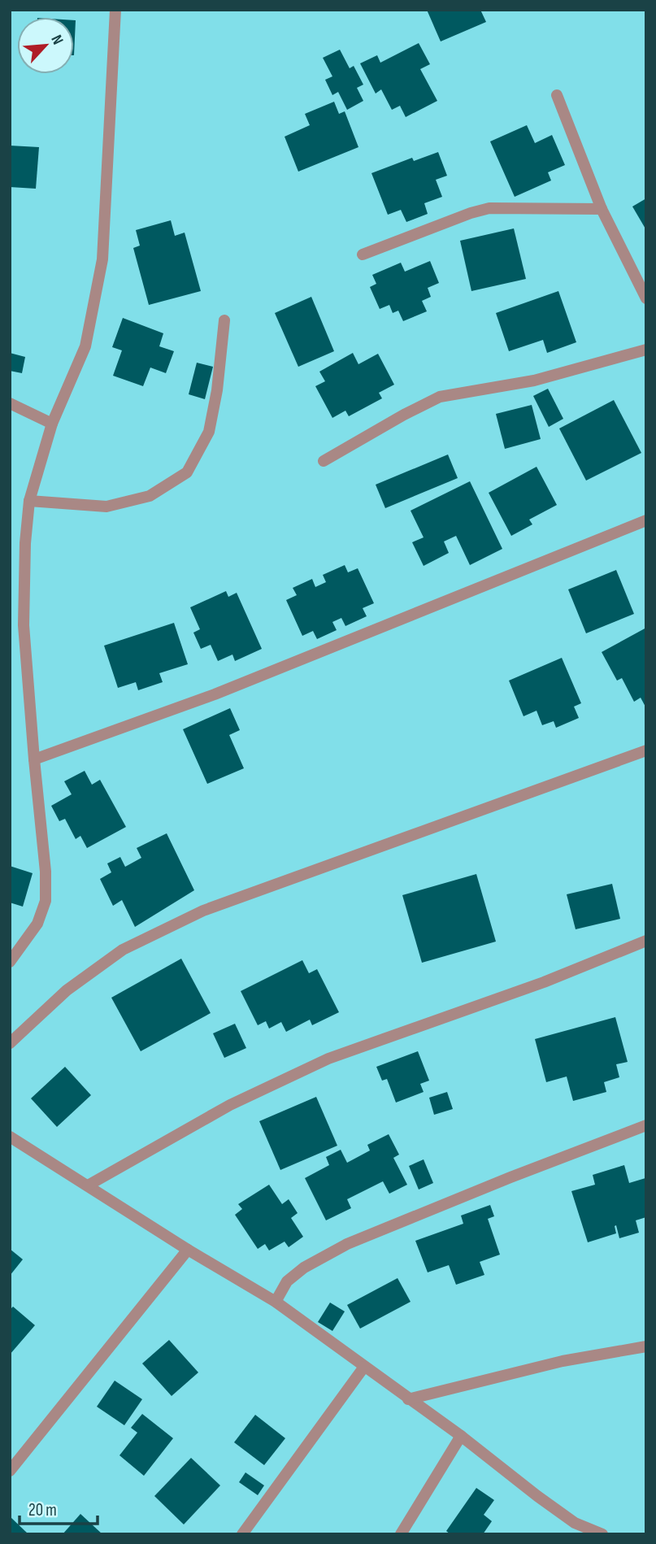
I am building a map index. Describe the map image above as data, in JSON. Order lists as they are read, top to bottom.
{
  "scale_bar": "20 m",
  "north": "top right"
}
